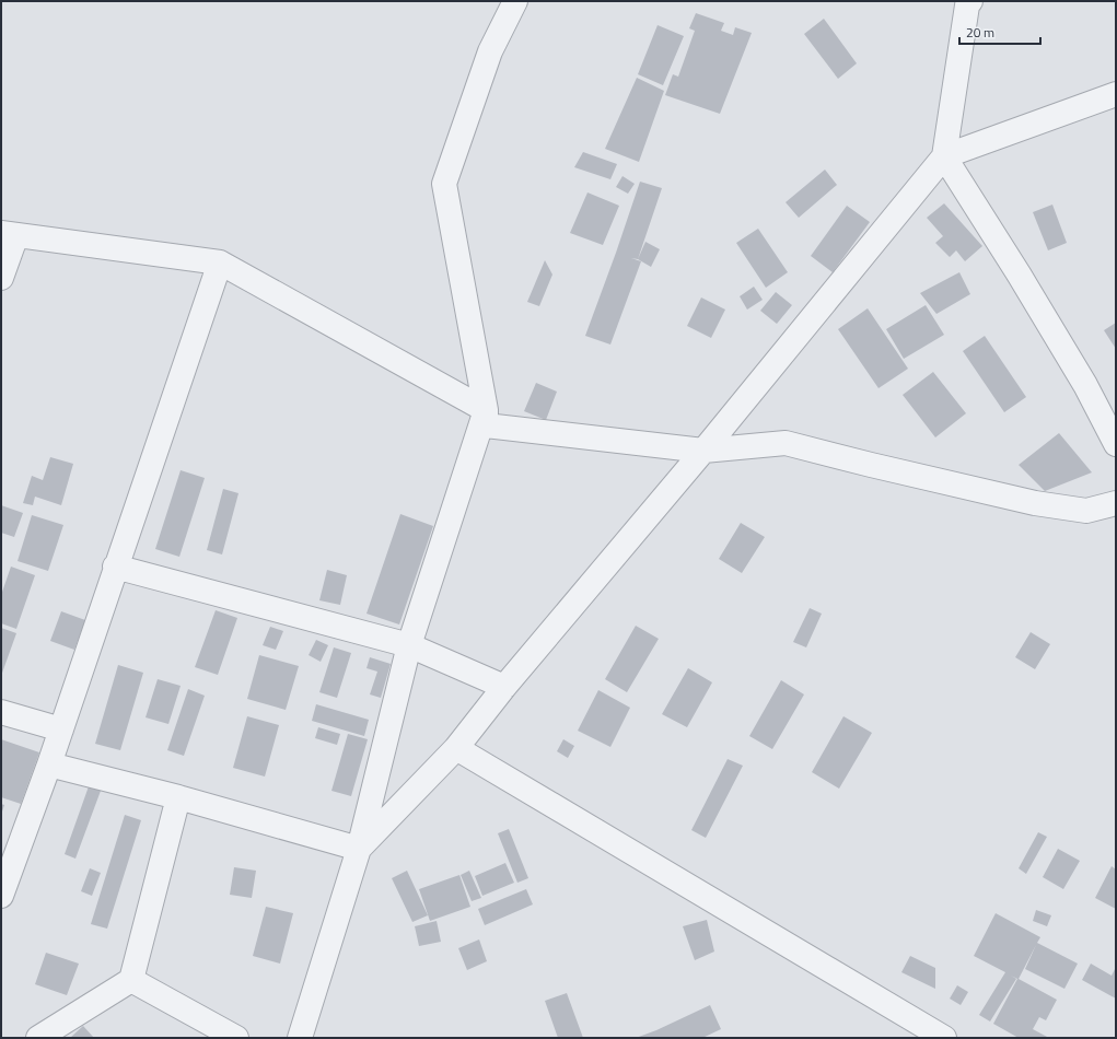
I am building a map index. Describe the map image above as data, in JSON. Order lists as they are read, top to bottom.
{
  "scale_bar": "20 m"
}
